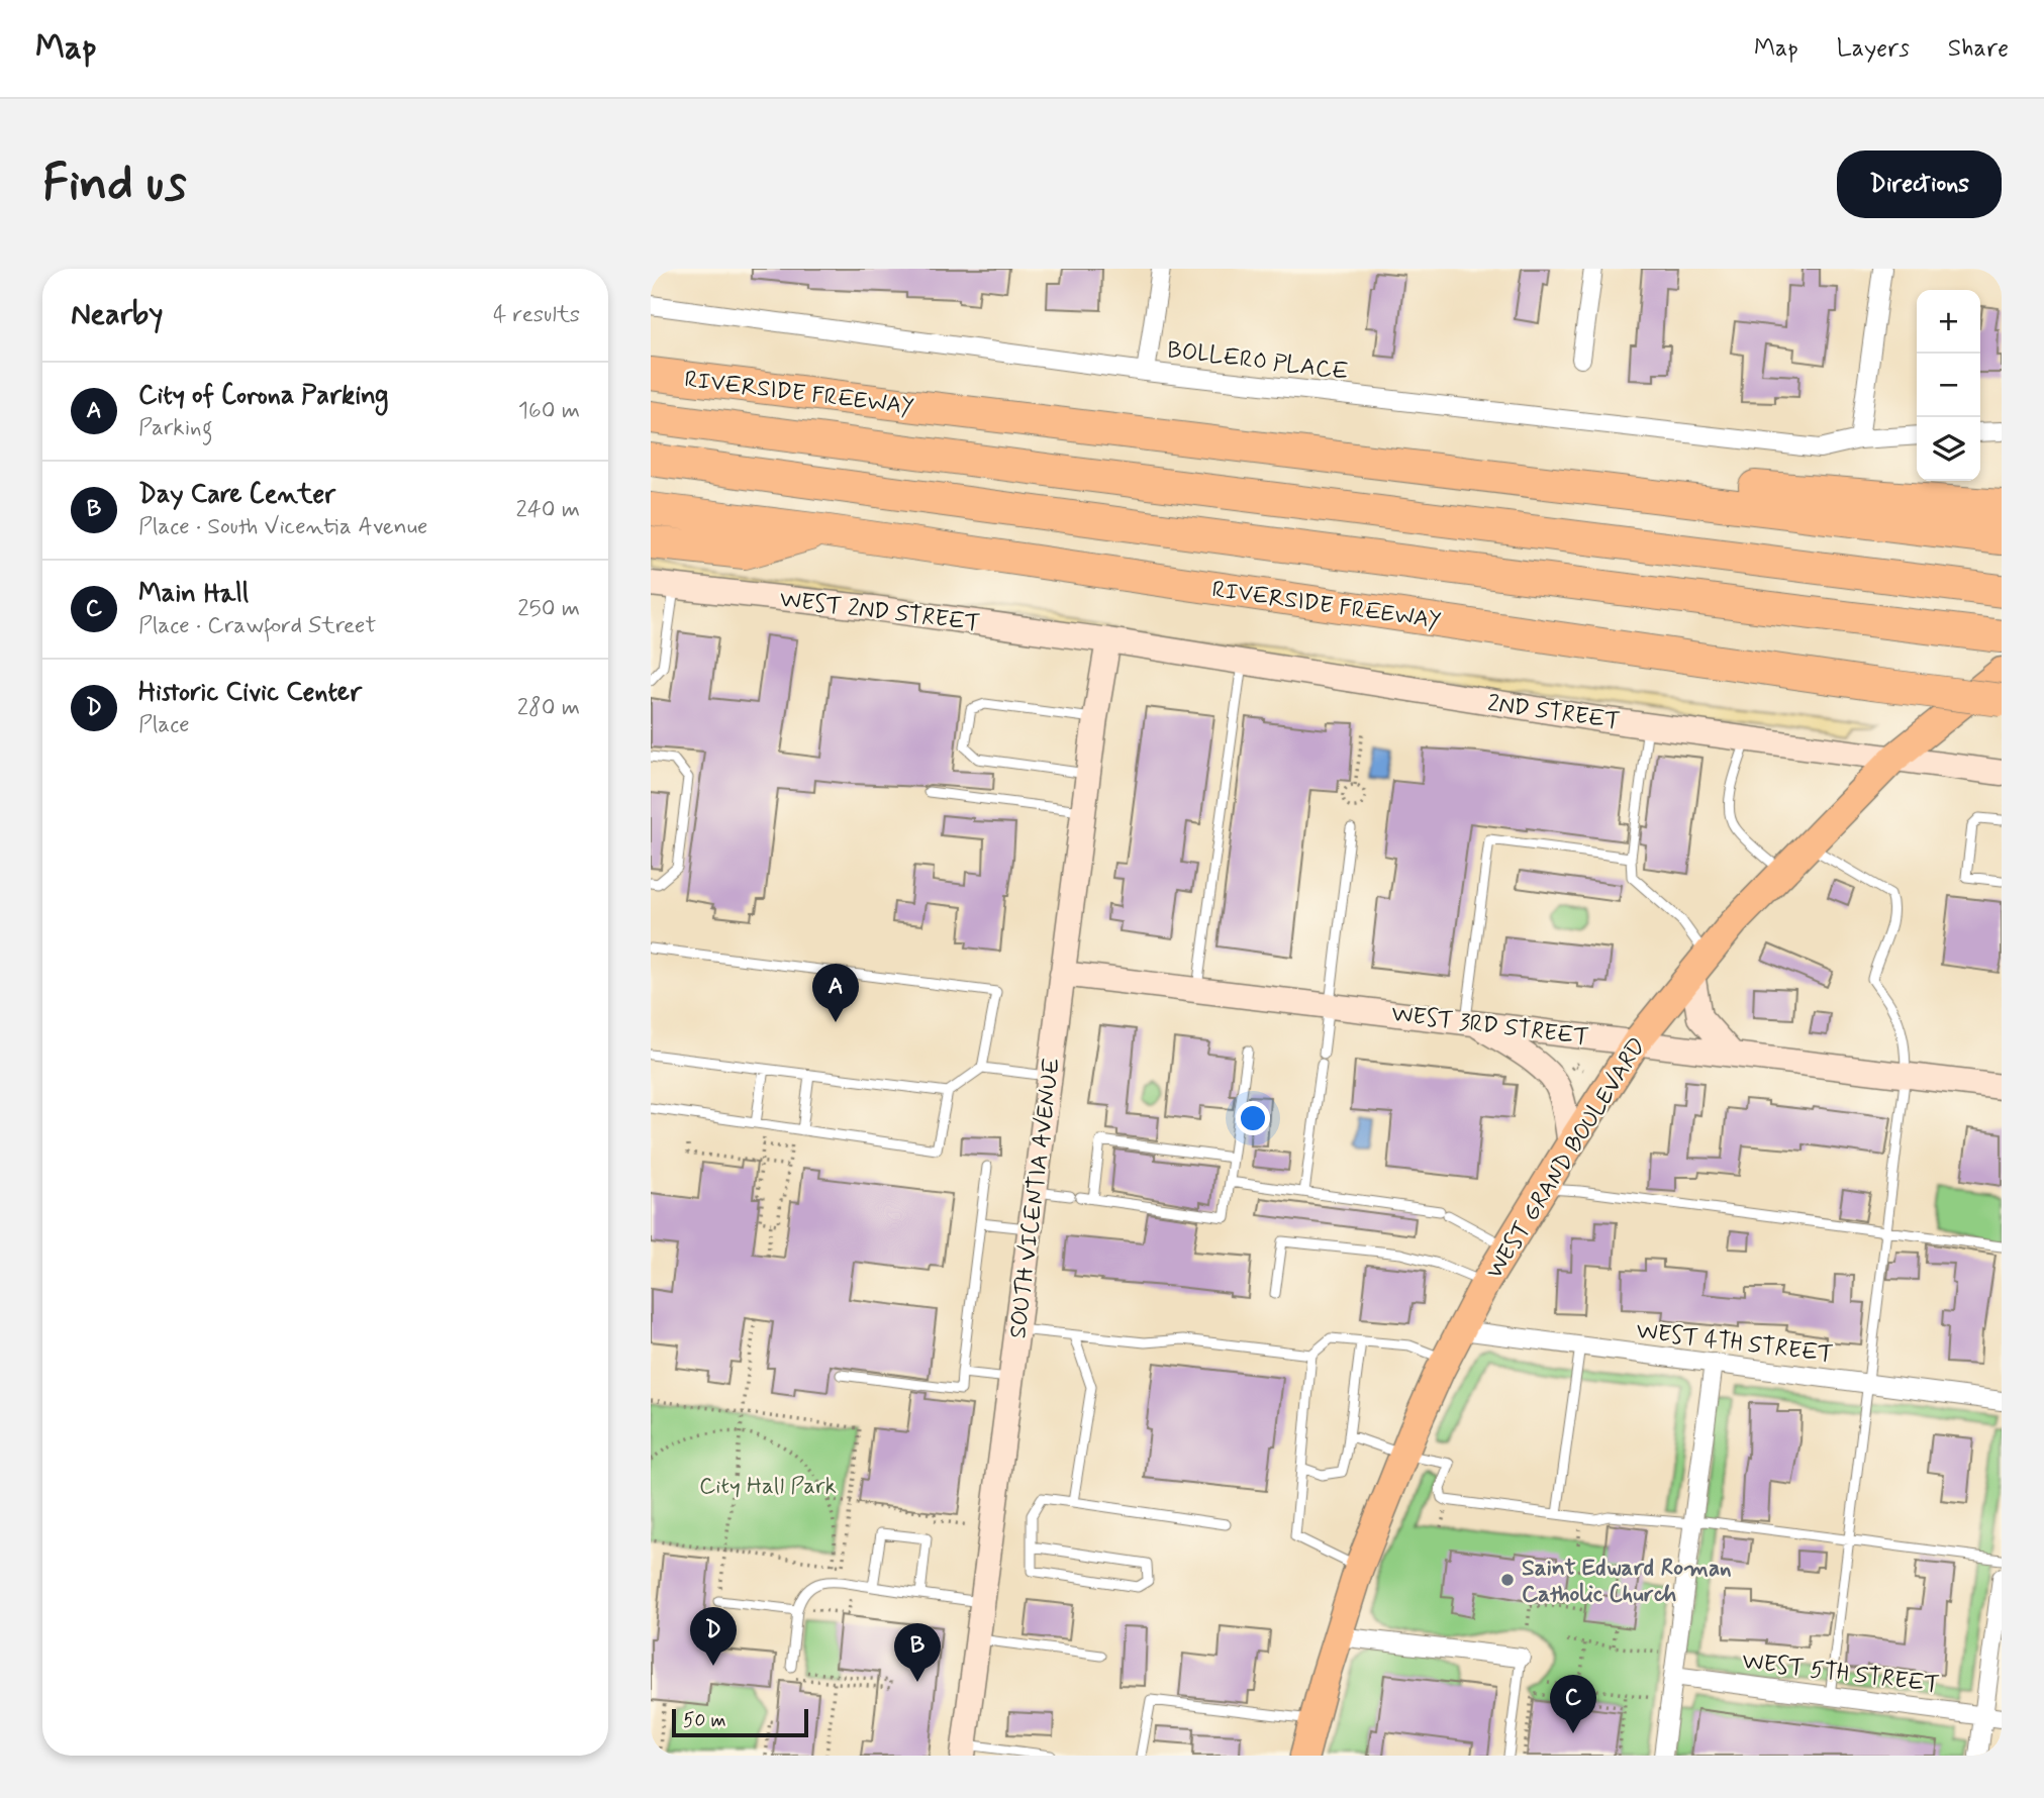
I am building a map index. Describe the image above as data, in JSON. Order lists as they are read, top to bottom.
{
  "streets": {
    "highway": ["RIVERSIDE FREEWAY"],
    "main road": ["WEST GRAND BOULEVARD"],
    "street": [
      "BOLLERO PLACE",
      "WEST 2ND STREET",
      "2ND STREET",
      "WEST 3RD STREET",
      "SOUTH VICENTIA AVENUE",
      "WEST 4TH STREET",
      "WEST 5TH STREET"
    ]
  },
  "crossings": [
    ["WEST 2ND STREET", "2ND STREET"],
    ["WEST 2ND STREET", "SOUTH VICENTIA AVENUE"],
    ["2ND STREET", "WEST GRAND BOULEVARD"],
    ["2ND STREET", "SOUTH VICENTIA AVENUE"],
    ["WEST 3RD STREET", "WEST GRAND BOULEVARD"],
    ["WEST 3RD STREET", "SOUTH VICENTIA AVENUE"],
    ["WEST GRAND BOULEVARD", "WEST 4TH STREET"]
  ],
  "parks": ["City Hall Park"],
  "places": ["Saint Edward Roman Catholic Church"],
  "scale_bar": "50 m",
  "page": {
    "header": "Map",
    "nav": ["Map", "Layers", "Share"],
    "buttons": "Directions",
    "title": "Find us",
    "heading": ["Nearby", "4 results"],
    "map_buttons": ["+", "−"],
    "list": [
      {
        "mark": "A",
        "name": "City of Corona Parking",
        "note": "Parking",
        "value": "160 m"
      },
      {
        "mark": "B",
        "name": "Day Care Center",
        "note": "Place · South Vicentia Avenue",
        "value": "240 m"
      },
      {
        "mark": "C",
        "name": "Main Hall",
        "note": "Place · Crawford Street",
        "value": "250 m"
      },
      {
        "mark": "D",
        "name": "Historic Civic Center",
        "note": "Place",
        "value": "280 m"
      }
    ],
    "pins": [
      "A",
      "D",
      "B",
      "C"
    ],
    "scale": "50 m"
  }
}
